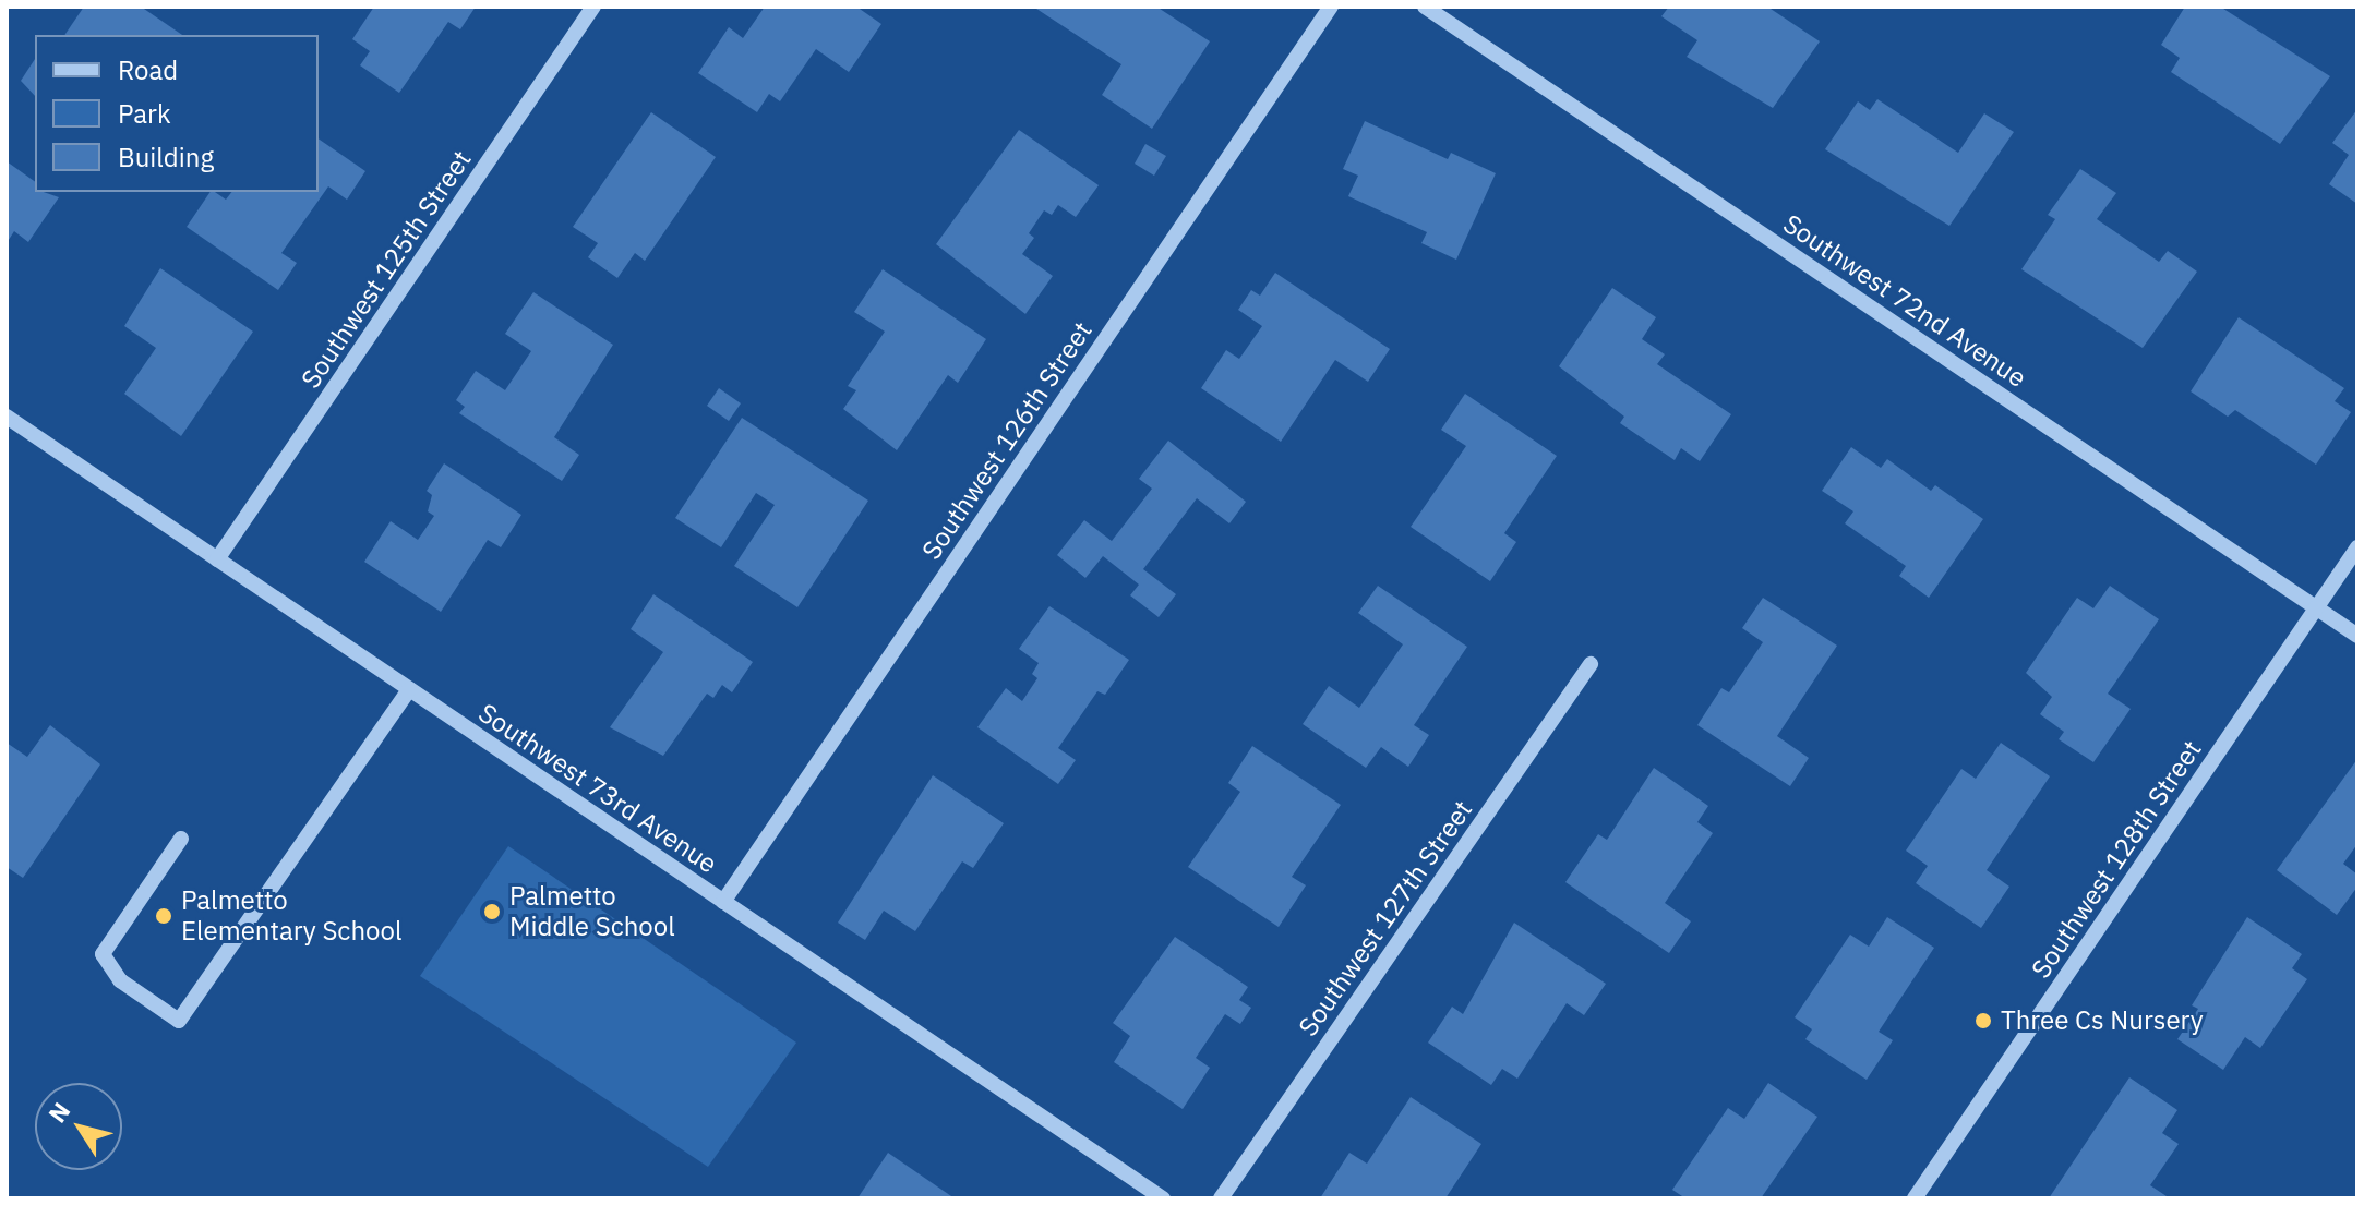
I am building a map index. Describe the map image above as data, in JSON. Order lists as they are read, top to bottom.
{
  "streets": {
    "street": [
      "Southwest 125th Street",
      "Southwest 72nd Avenue",
      "Southwest 126th Street",
      "Southwest 73rd Avenue",
      "Southwest 128th Street",
      "Southwest 127th Street"
    ]
  },
  "crossings": [
    ["Southwest 125th Street", "Southwest 73rd Avenue"],
    ["Southwest 72nd Avenue", "Southwest 128th Street"],
    ["Southwest 126th Street", "Southwest 73rd Avenue"]
  ],
  "places": ["Palmetto Middle School", "Palmetto Elementary School", "Three Cs Nursery"],
  "legend": ["Road", "Park", "Building"],
  "north": "top left"
}
